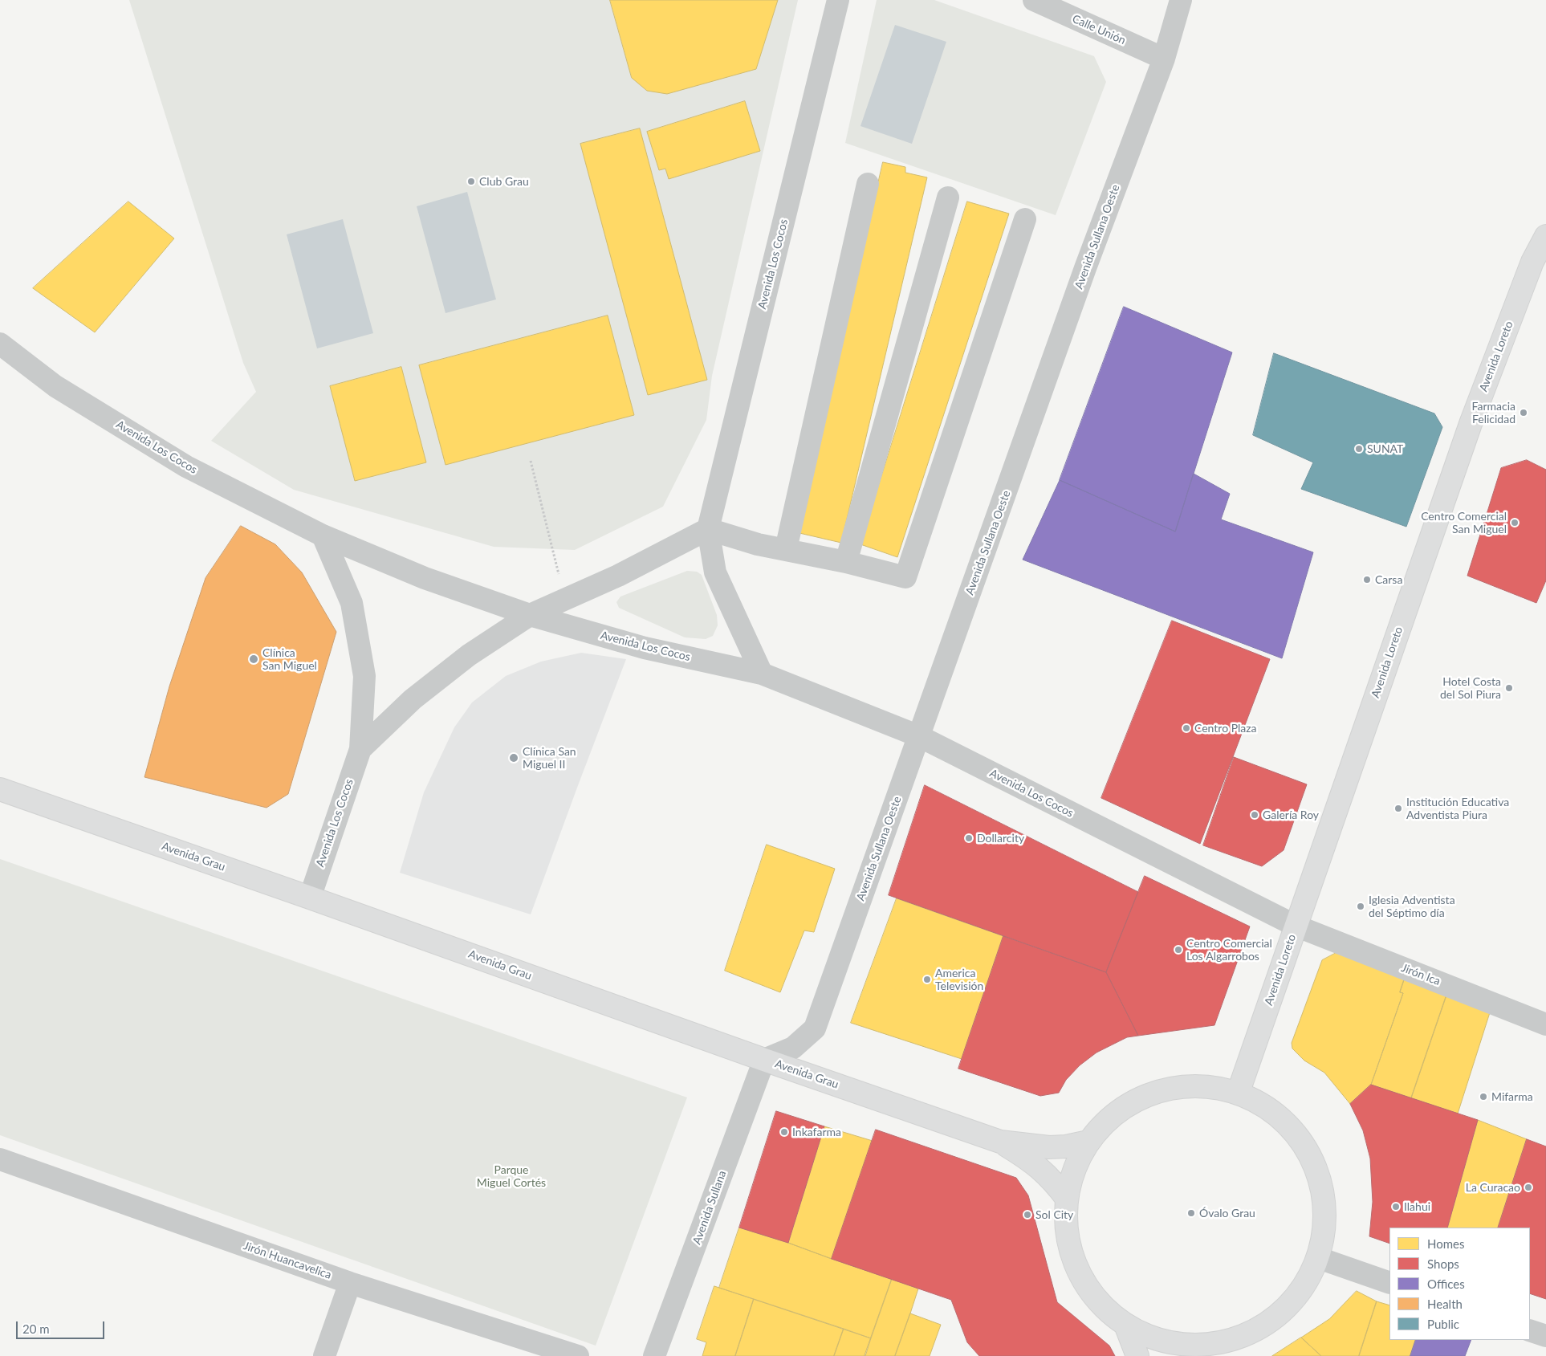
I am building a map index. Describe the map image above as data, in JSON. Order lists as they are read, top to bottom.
{
  "streets": {
    "main road": ["Avenida Loreto", "Avenida Grau"],
    "street": [
      "Calle Unión",
      "Avenida Sullana Oeste",
      "Avenida Los Cocos",
      "Jirón Ica",
      "Avenida Sullana",
      "Jirón Huancavelica"
    ]
  },
  "crossings": [
    ["Calle Unión", "Avenida Sullana Oeste"],
    ["Avenida Sullana Oeste", "Avenida Los Cocos"],
    ["Avenida Sullana Oeste", "Avenida Grau"],
    ["Avenida Sullana Oeste", "Avenida Sullana"],
    ["Avenida Los Cocos", "Avenida Loreto"],
    ["Avenida Los Cocos", "Avenida Grau"],
    ["Avenida Los Cocos", "Jirón Ica"],
    ["Avenida Loreto", "Jirón Ica"],
    ["Avenida Grau", "Avenida Sullana"]
  ],
  "parks": ["Parque Miguel Cortés"],
  "places": [
    "Club Grau",
    "Farmacia Felicidad",
    "SUNAT",
    "Centro Comercial San Miguel",
    "Carsa",
    "Clínica San Miguel",
    "Hotel Costa del Sol Piura",
    "Centro Plaza",
    "Clínica San Miguel II",
    "Institución Educativa Adventista Piura",
    "Galería Roy",
    "Dollarcity",
    "Iglesia Adventista del Séptimo día",
    "Centro Comercial Los Algarrobos",
    "America Televisión",
    "Mifarma",
    "Inkafarma",
    "La Curacao",
    "Ilahui",
    "Óvalo Grau",
    "Sol City"
  ],
  "legend": [
    "Homes",
    "Shops",
    "Offices",
    "Health",
    "Public"
  ],
  "scale_bar": "20 m"
}
